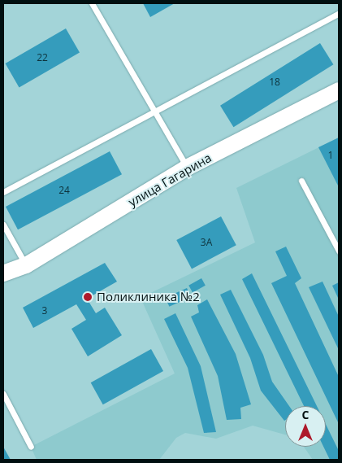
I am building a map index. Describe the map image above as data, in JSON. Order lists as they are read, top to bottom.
{
  "streets": {
    "street": ["улица Гагарина"]
  },
  "places": ["Поликлиника №2"],
  "house_numbers": [
    "22",
    "18",
    "1",
    "24",
    "3А",
    "3"
  ],
  "north": "top"
}
